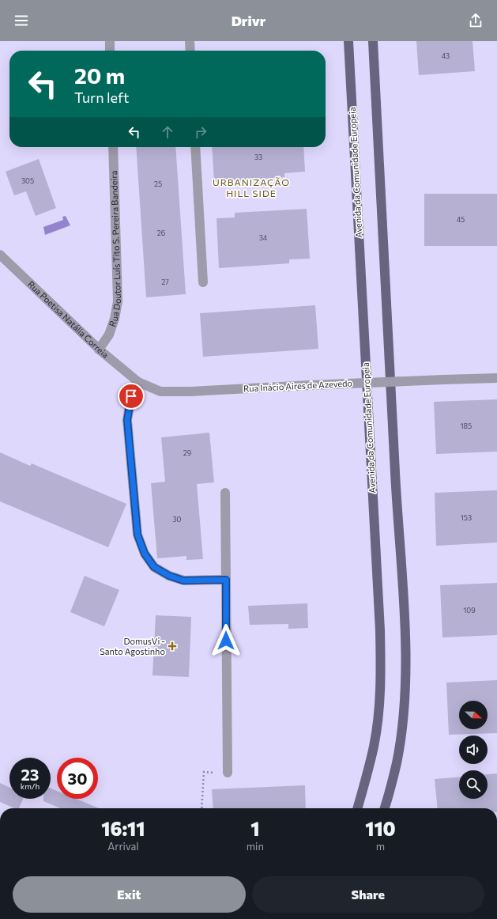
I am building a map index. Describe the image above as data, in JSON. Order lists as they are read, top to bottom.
{
  "streets": {
    "main road": ["Avenida da Comunidade Europeia"],
    "street": ["Rua Doutor Luís Tito S. Pereira Bandeira", "Rua Poetisa Natália Correia", "Rua Inácio Aires de Azevedo"]
  },
  "crossings": [
    ["Rua Doutor Luís Tito S. Pereira Bandeira", "Rua Poetisa Natália Correia"],
    ["Rua Poetisa Natália Correia", "Rua Inácio Aires de Azevedo"]
  ],
  "districts": ["URBANIZAÇÃO HILL SIDE"],
  "places": {
    "health": ["DomusVi - Santo Agostinho"]
  },
  "house_numbers": [
    "43",
    "33",
    "305",
    "25",
    "45",
    "26",
    "34",
    "27",
    "185",
    "29",
    "153",
    "30",
    "109"
  ],
  "north": "right",
  "page": {
    "header": "Drivr",
    "turn": ["20 m", "Turn left"],
    "speed": "23 km/h",
    "limit": "30",
    "eta": [
      "16:11",
      "Arrival",
      "1",
      "min",
      "110",
      "m"
    ],
    "buttons": ["Exit", "Share"]
  }
}
